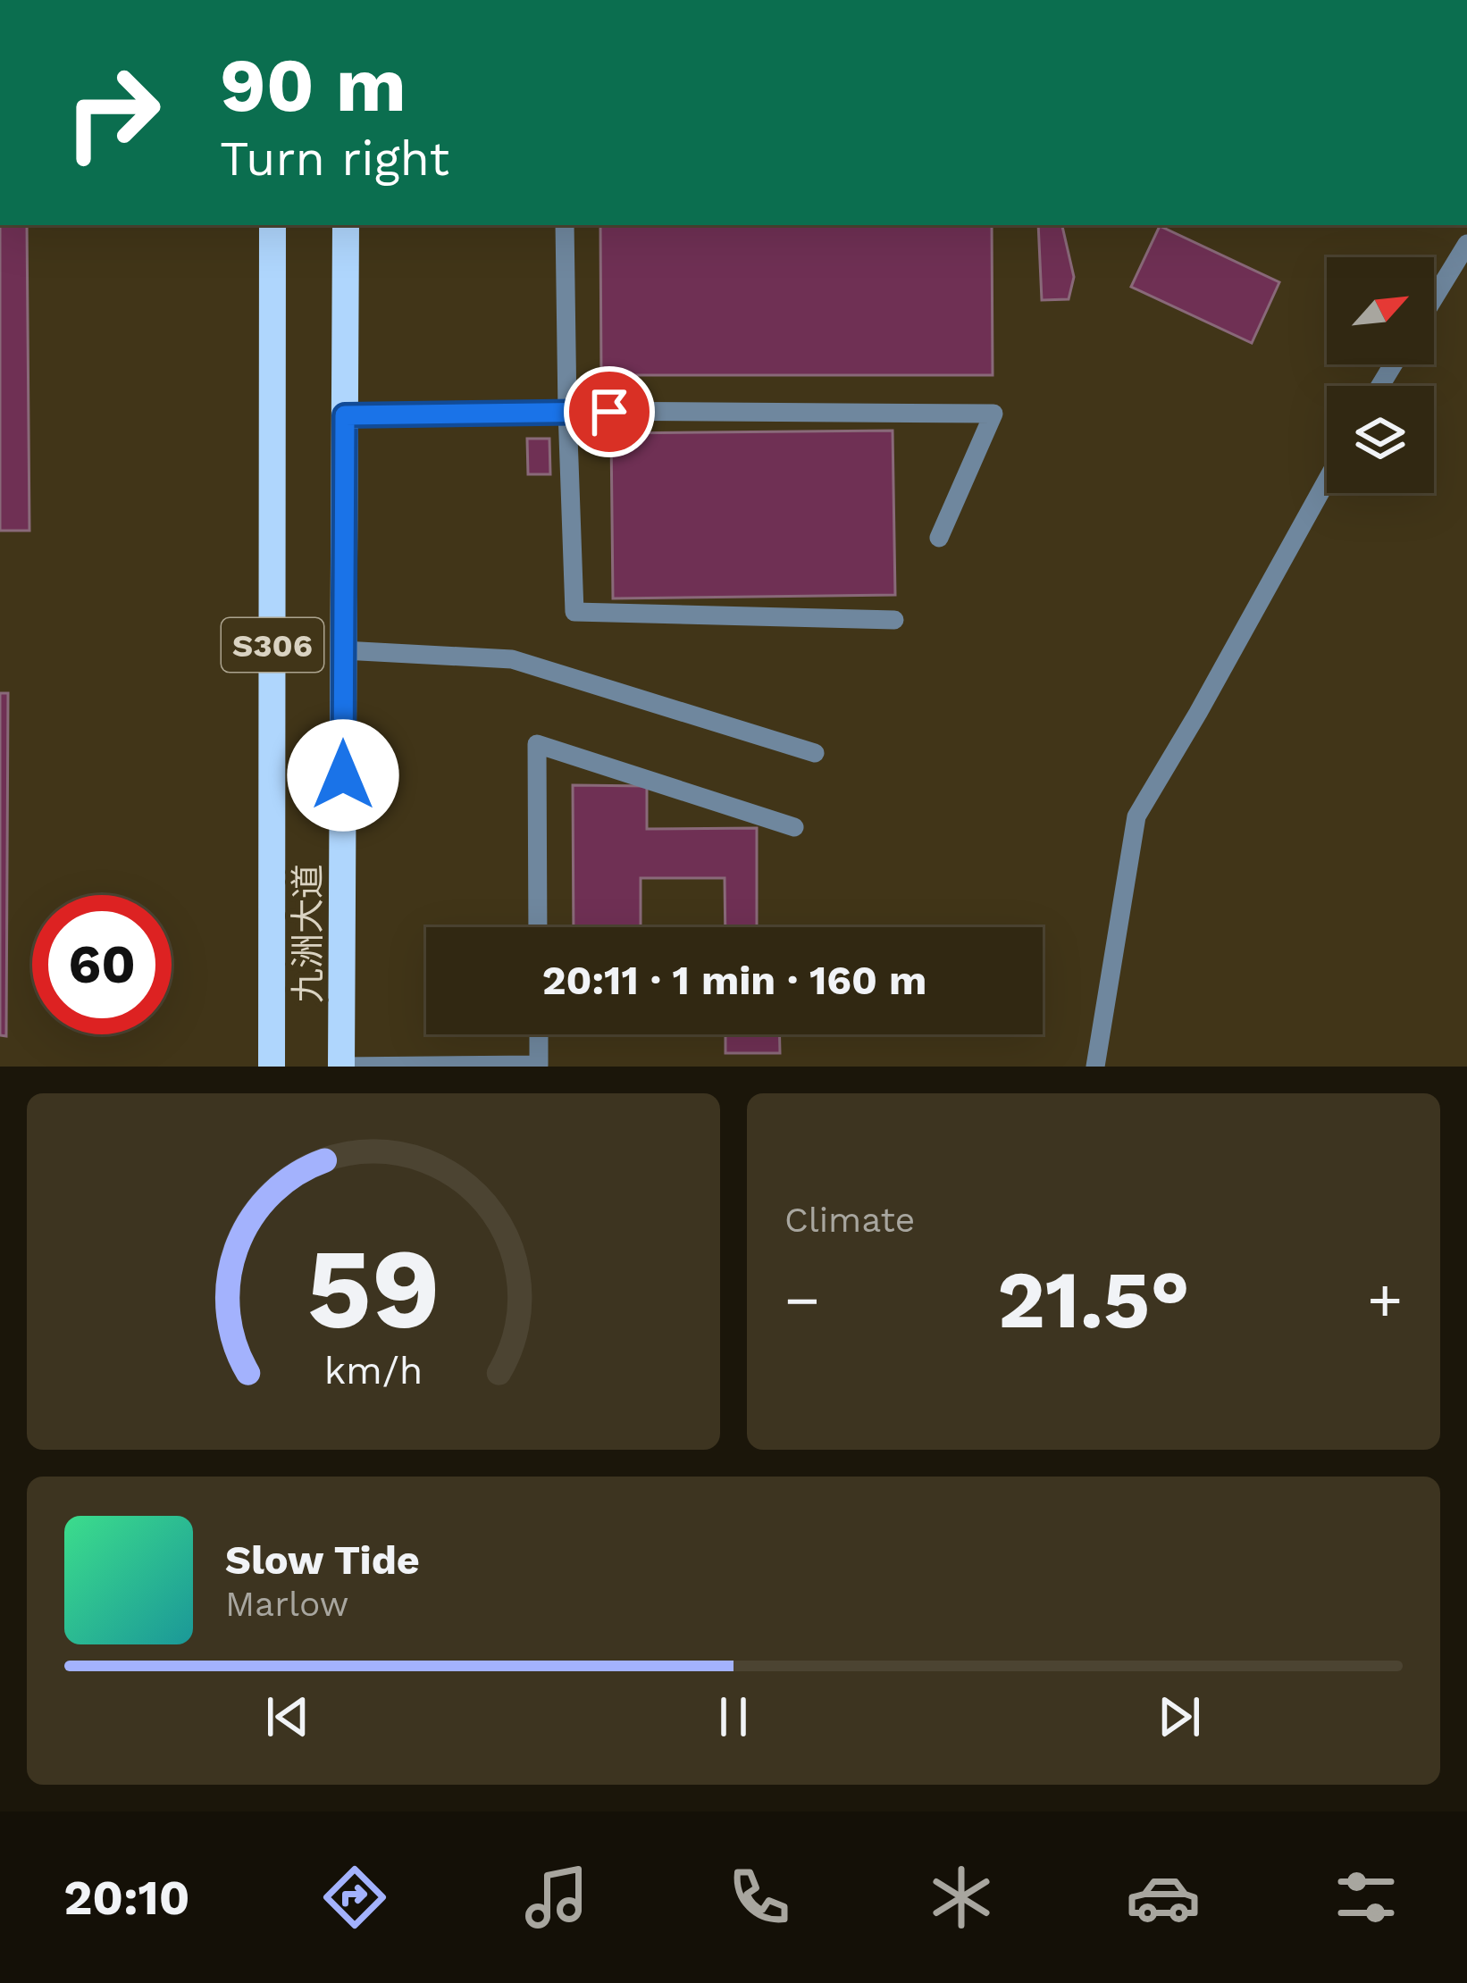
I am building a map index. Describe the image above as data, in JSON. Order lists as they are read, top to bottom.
{
  "streets": {
    "main road": ["S306", "九洲大道"]
  },
  "north": "top right",
  "page": {
    "turn": ["90 m", "Turn right"],
    "limit": "60",
    "trip": "20:11 · 1 min · 160 m",
    "tile": "Climate",
    "heat": ["−", "21.5°", "+"],
    "song": ["Slow Tide", "Marlow"],
    "tabs": "20:10",
    "gauge": ["59", "km/h"]
  }
}
